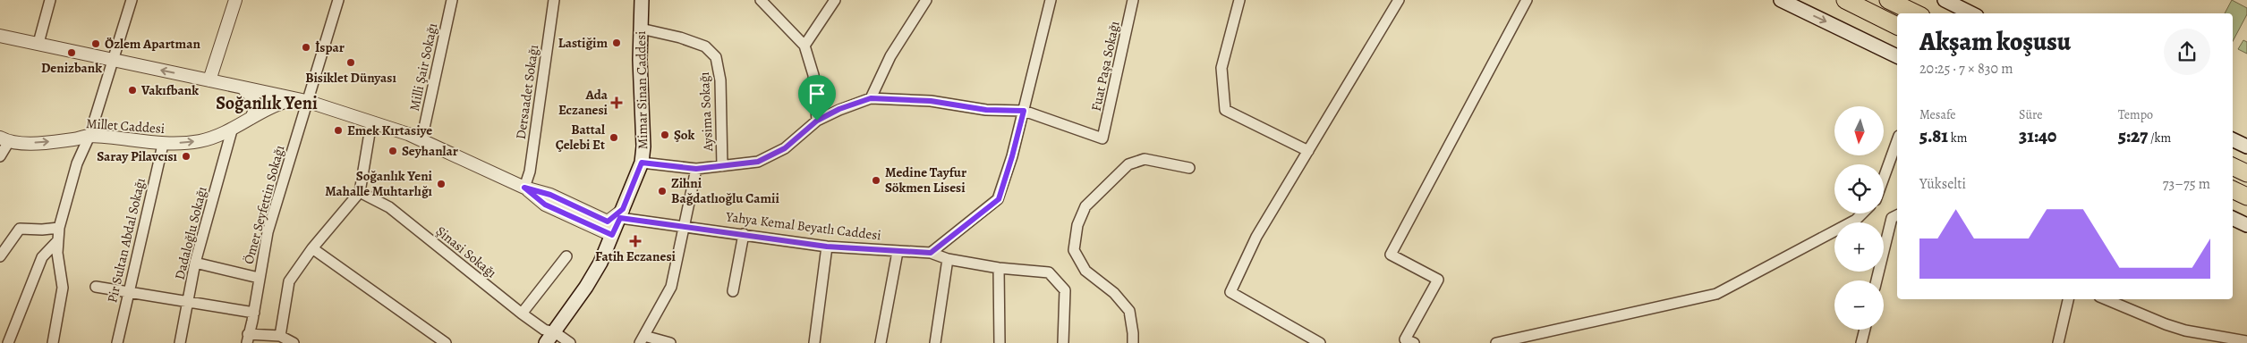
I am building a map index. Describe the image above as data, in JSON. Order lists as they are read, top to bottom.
{
  "streets": {
    "main road": ["Mimar Sinan Caddesi"],
    "street": [
      "Fuat Paşa Sokağı",
      "Milli Şair Sokağı",
      "Dersaadet Sokağı",
      "Aysima Sokağı",
      "Millet Caddesi",
      "Ömer Seyfettin Sokağı",
      "Yahya Kemal Beyatlı Caddesi",
      "Dadaloğlu Sokağı",
      "Pir Sultan Abdal Sokağı",
      "Şinasi Sokağı"
    ]
  },
  "crossings": [
    ["Mimar Sinan Caddesi", "Aysima Sokağı"],
    ["Mimar Sinan Caddesi", "Yahya Kemal Beyatlı Caddesi"],
    ["Mimar Sinan Caddesi", "Şinasi Sokağı"],
    ["Millet Caddesi", "Ömer Seyfettin Sokağı"],
    ["Millet Caddesi", "Dadaloğlu Sokağı"],
    ["Millet Caddesi", "Pir Sultan Abdal Sokağı"]
  ],
  "districts": ["Soğanlık Yeni"],
  "places": {
    "other": [
      "Lastiğim",
      "Özlem Apartman",
      "İspar",
      "Denizbank",
      "Bisiklet Dünyası",
      "Vakıfbank",
      "Emek Kırtasiye",
      "Şok",
      "Battal Çelebi Et",
      "Seyhanlar",
      "Saray Pilavcısı",
      "Medine Tayfur Sökmen Lisesi",
      "Soğanlık Yeni Mahalle Muhtarlığı",
      "Zihni Bağdatlıoğlu Camii"
    ],
    "health": ["Ada Eczanesi", "Fatih Eczanesi"]
  },
  "north": "bottom",
  "page": {
    "heading": ["Akşam koşusu", "20:25 · 7 × 830 m"],
    "stats": [
      ["Mesafe", "5.81 km"],
      ["Süre", "31:40"],
      ["Tempo", "5:27 /km"]
    ],
    "map_buttons": ["+", "−"],
    "chart": ["Yükselti", "73–75 m"]
  }
}
